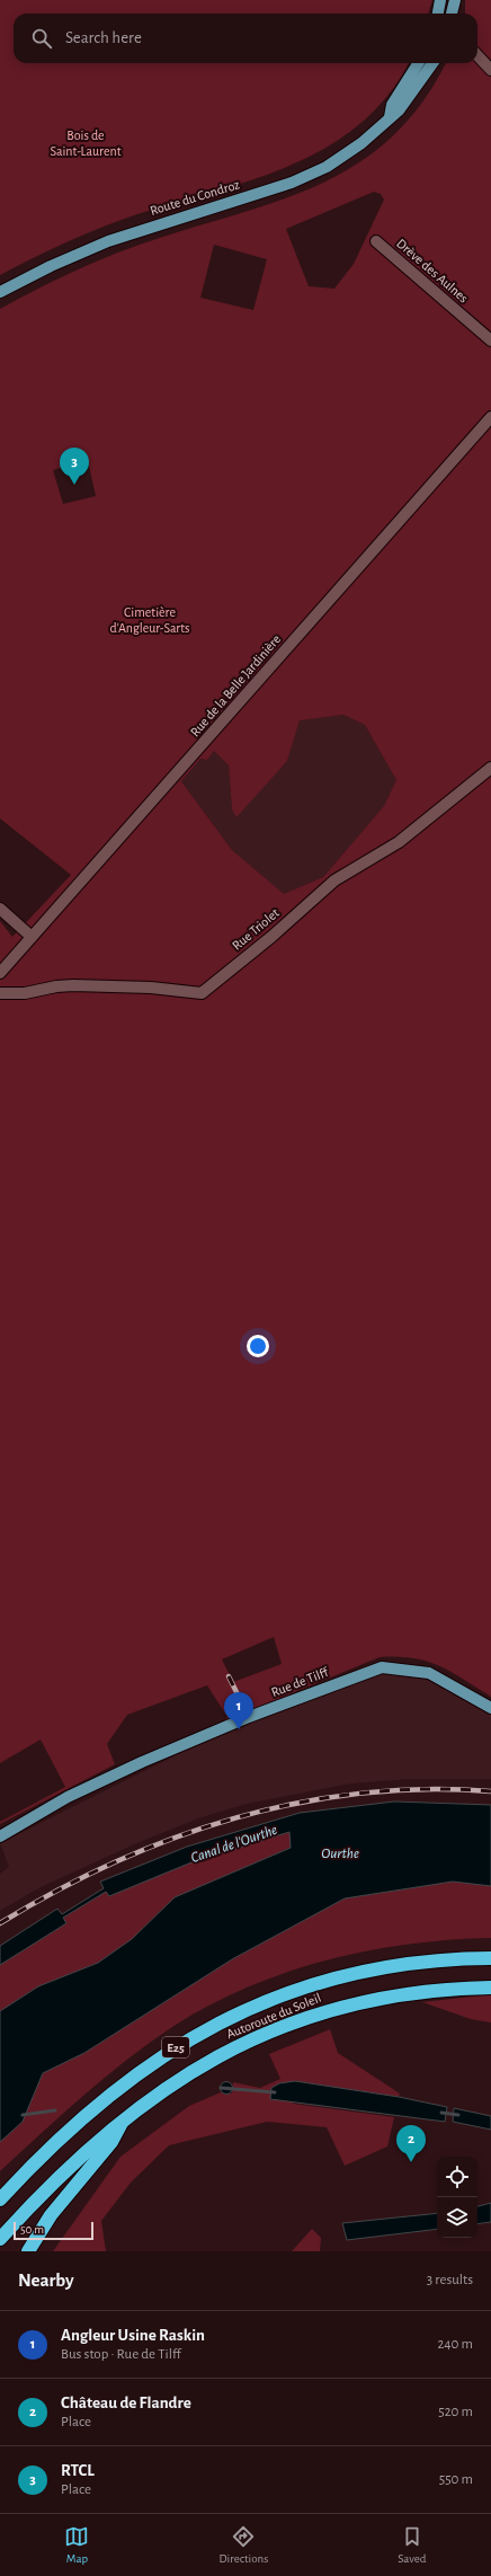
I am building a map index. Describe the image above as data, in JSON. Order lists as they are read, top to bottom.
{
  "streets": {
    "highway": ["Autoroute du Soleil", "E25"],
    "main road": ["Route du Condroz", "Rue de Tilff"],
    "street": ["Drève des Aulnes", "Rue de la Belle Jardinière", "Rue Triolet"]
  },
  "water": ["Canal de l'Ourthe", "Ourthe"],
  "parks": ["Bois de Saint-Laurent", "Cimetière d'Angleur-Sarts"],
  "scale_bar": "50 m",
  "page": {
    "search": "Search here",
    "pins": ["3", "1", "2"],
    "scale": "50 m",
    "heading": ["Nearby", "3 results"],
    "list": [
      {
        "mark": "1",
        "name": "Angleur Usine Raskin",
        "note": "Bus stop · Rue de Tilff",
        "value": "240 m"
      },
      {
        "mark": "2",
        "name": "Château de Flandre",
        "note": "Place",
        "value": "520 m"
      },
      {
        "mark": "3",
        "name": "RTCL",
        "note": "Place",
        "value": "550 m"
      }
    ],
    "nav": ["Map", "Directions", "Saved"]
  }
}
